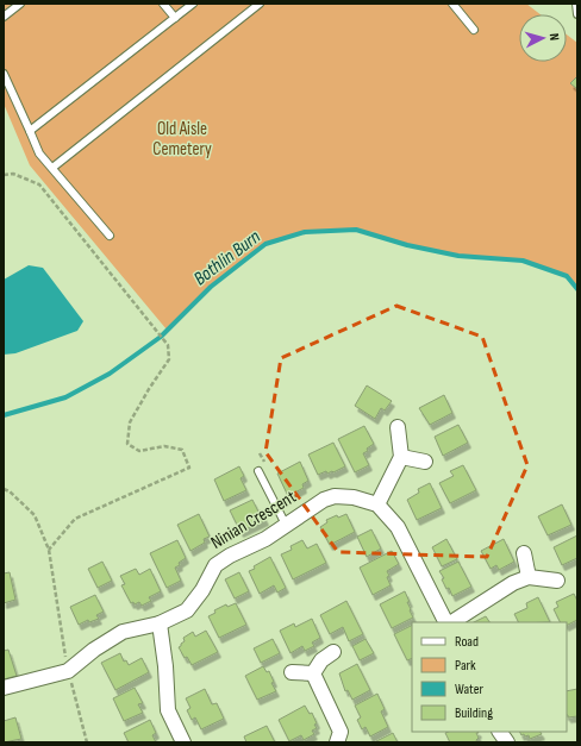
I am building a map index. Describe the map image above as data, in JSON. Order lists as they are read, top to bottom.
{
  "streets": {
    "street": ["Ninian Crescent"]
  },
  "water": ["Bothlin Burn"],
  "parks": ["Old Aisle Cemetery"],
  "legend": [
    "Road",
    "Park",
    "Water",
    "Building"
  ],
  "north": "right"
}
